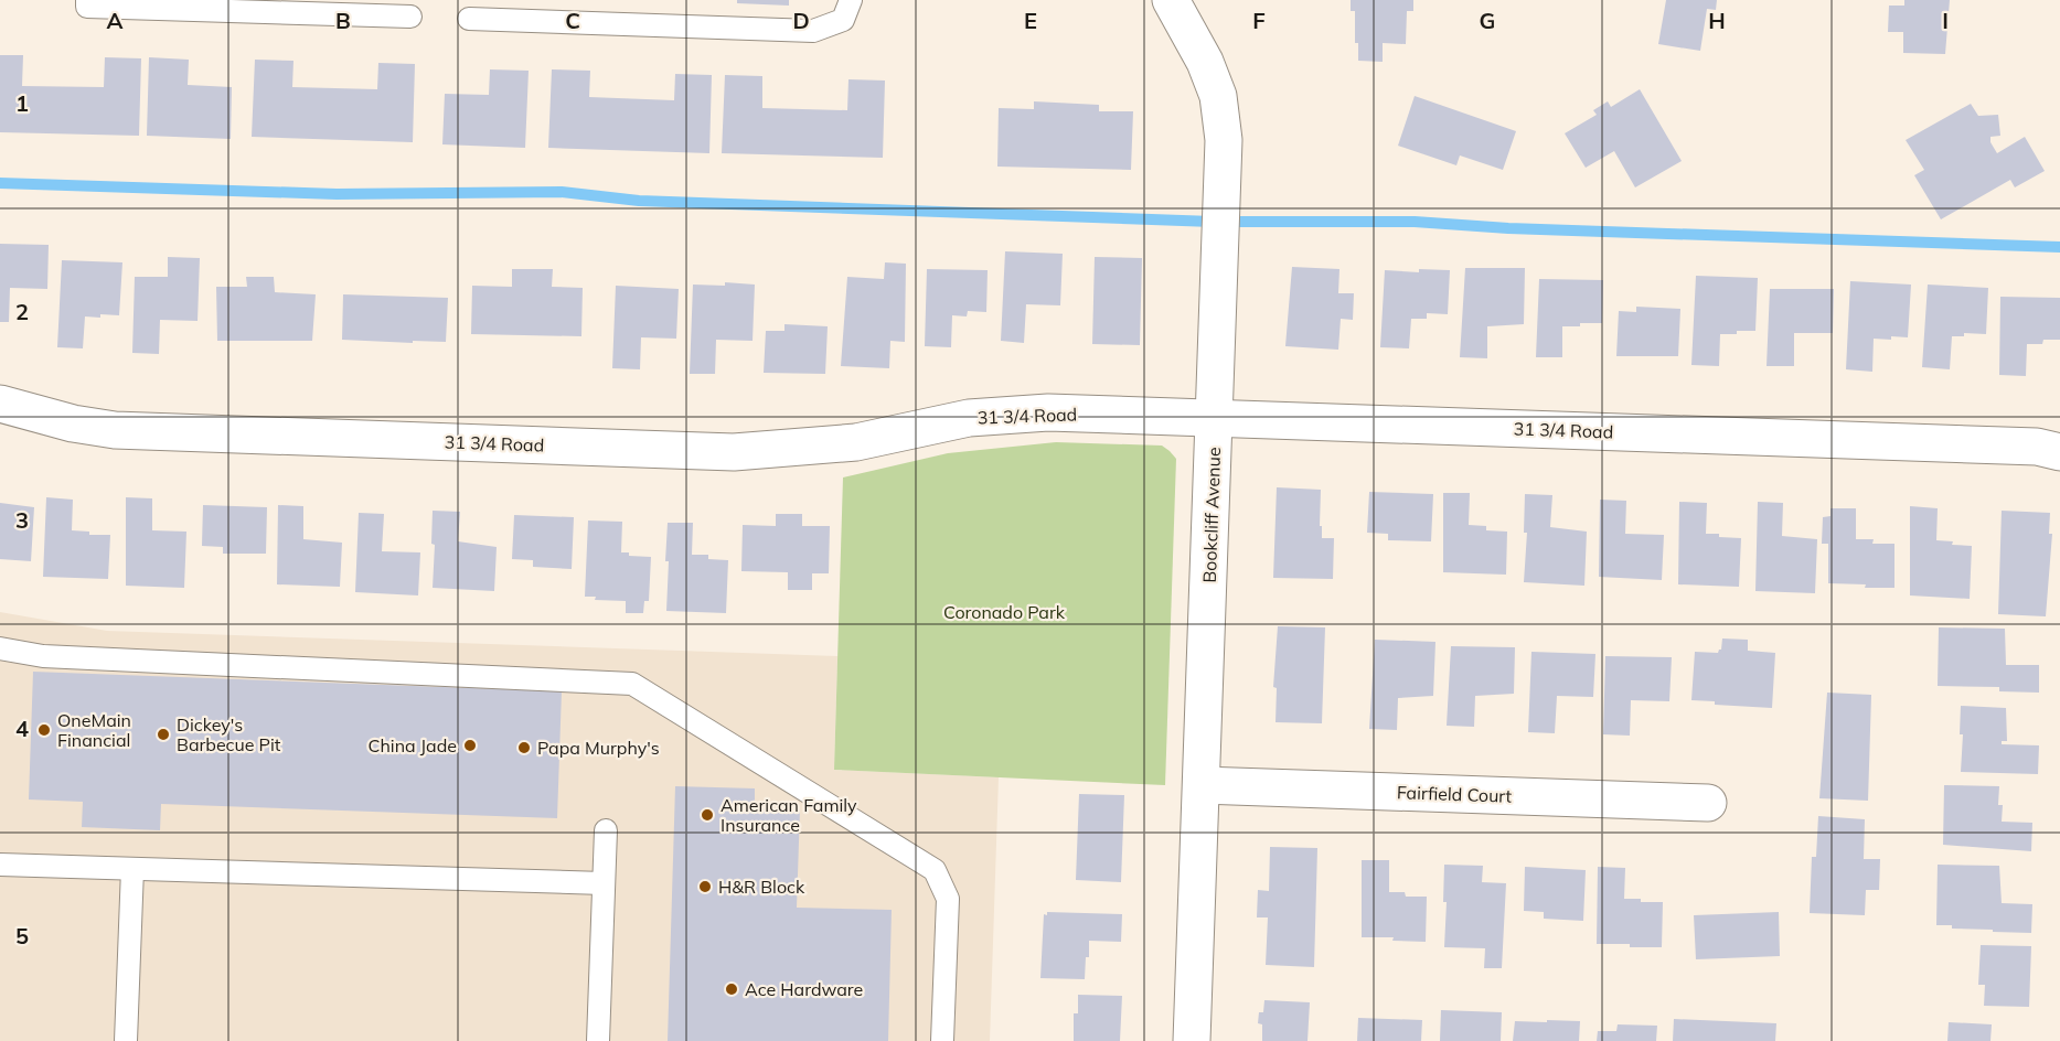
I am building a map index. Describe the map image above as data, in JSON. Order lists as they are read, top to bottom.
{
  "streets": {
    "street": ["31 3/4 Road", "Bookcliff Avenue", "Fairfield Court"]
  },
  "crossings": [
    ["31 3/4 Road", "Bookcliff Avenue"],
    ["Bookcliff Avenue", "Fairfield Court"]
  ],
  "parks": ["Coronado Park"],
  "places": [
    "OneMain Financial",
    "Dickey's Barbecue Pit",
    "China Jade",
    "Papa Murphy's",
    "American Family Insurance",
    "H&R Block",
    "Ace Hardware"
  ],
  "grid": {
    "columns": [
      "A",
      "B",
      "C",
      "D",
      "E",
      "F",
      "G",
      "H",
      "I"
    ],
    "rows": [
      "1",
      "2",
      "3",
      "4",
      "5"
    ]
  }
}
